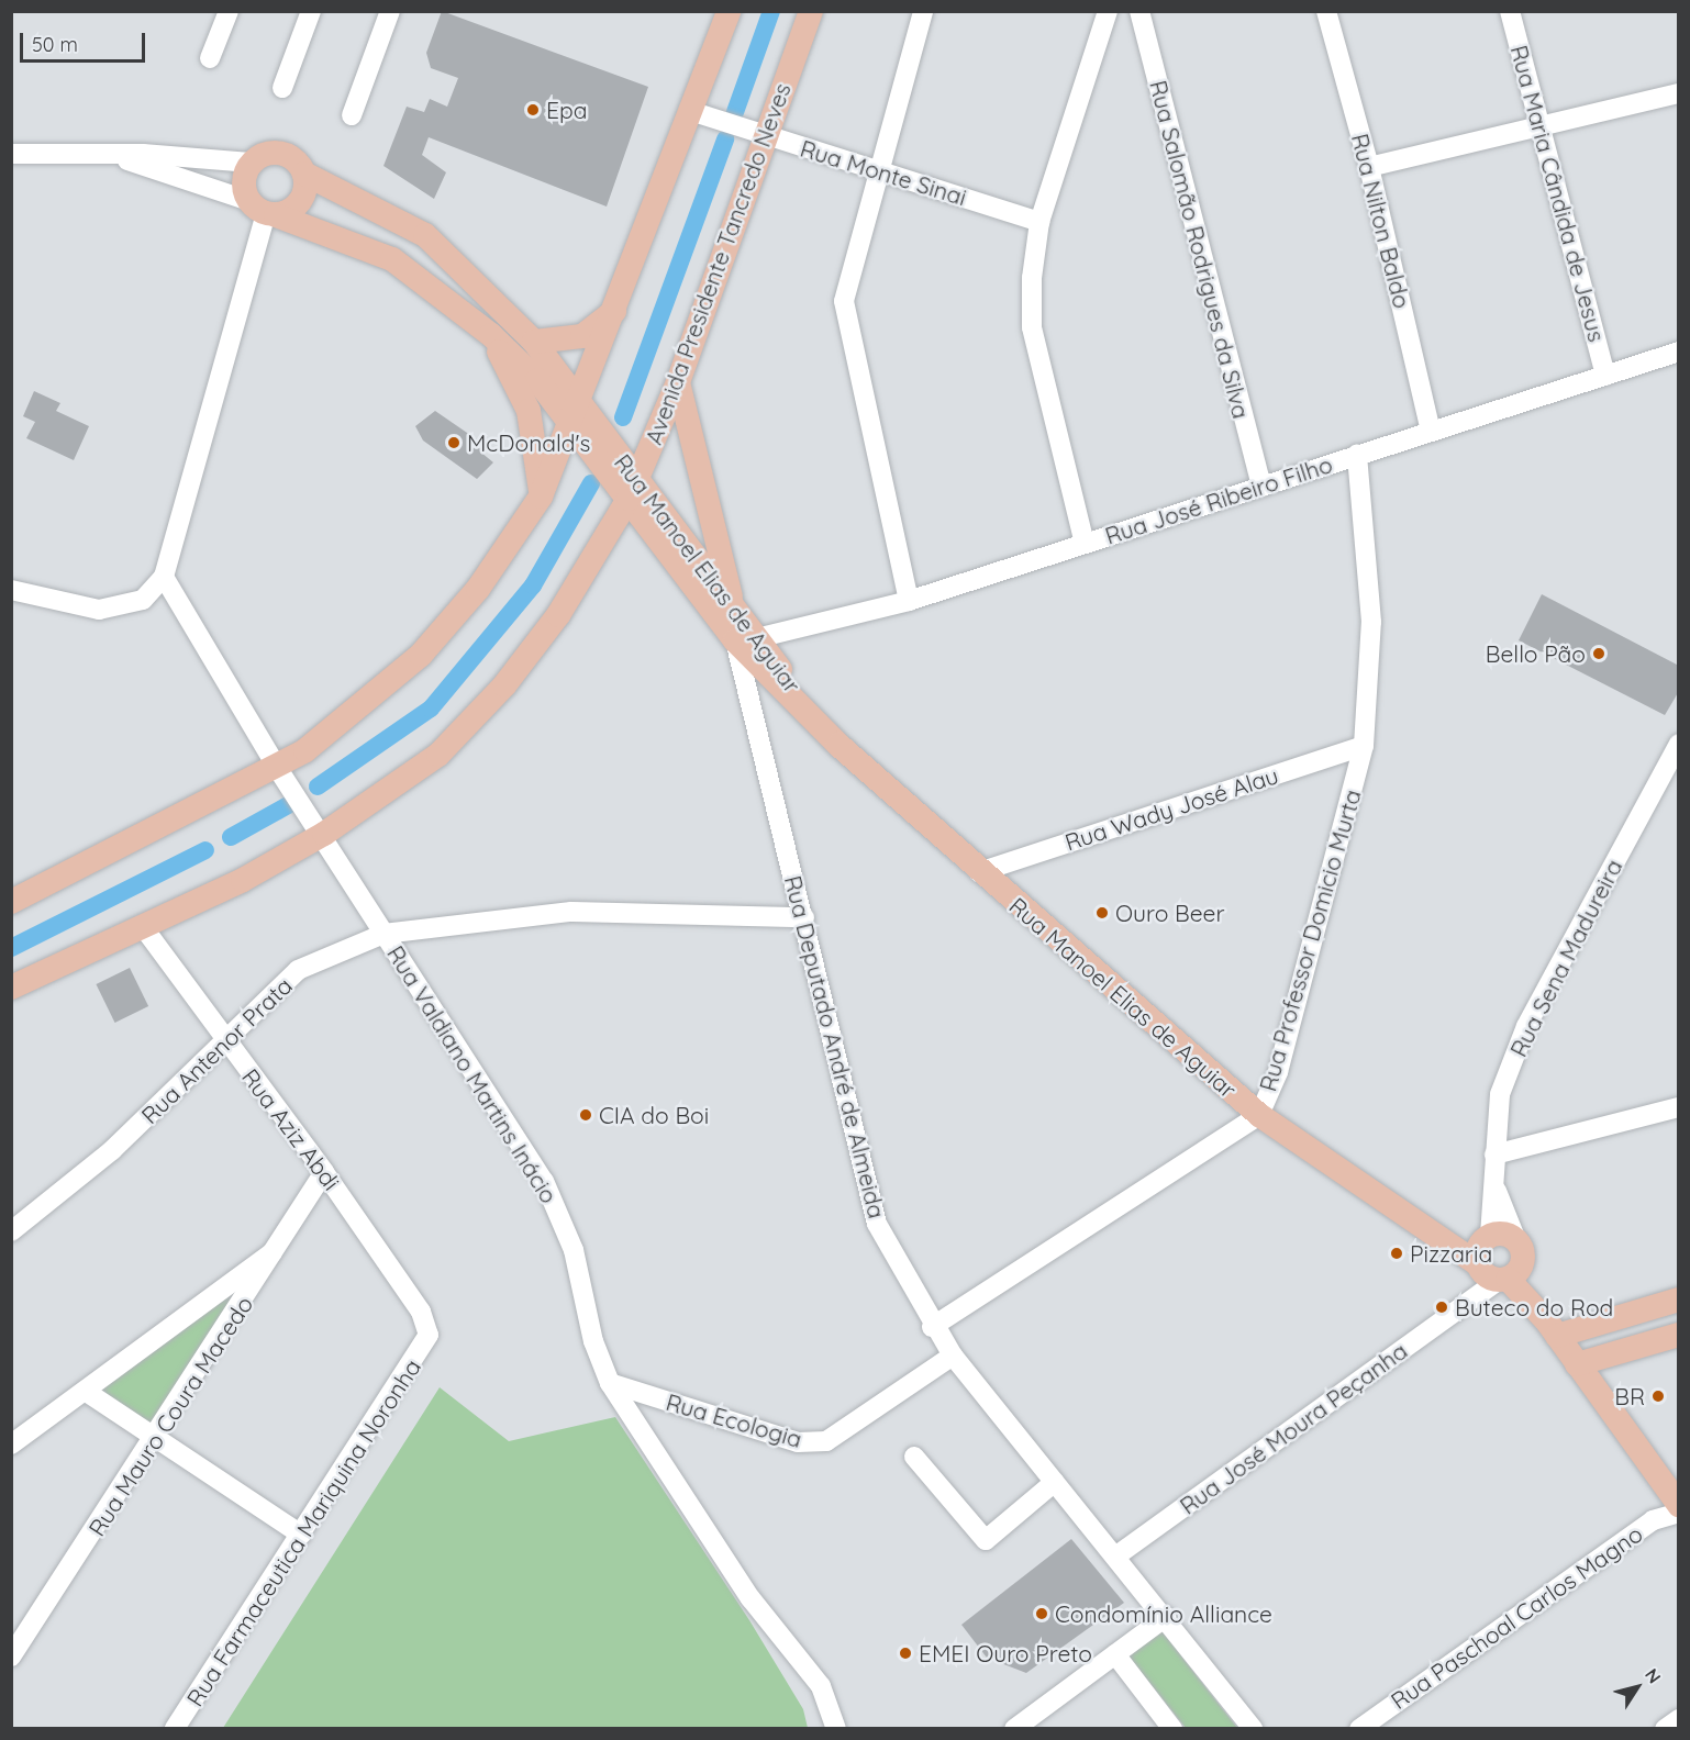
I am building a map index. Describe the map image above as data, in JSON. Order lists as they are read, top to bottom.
{
  "streets": {
    "main road": ["Avenida Presidente Tancredo Neves", "Rua Manoel Elias de Aguiar", "Rua Sena Madureira"],
    "street": [
      "Rua Monte Sinai",
      "Rua Maria Cândida de Jesus",
      "Rua Nilton Baldo",
      "Rua Salomão Rodrigues da Silva",
      "Rua José Ribeiro Filho",
      "Rua Wady José Alau",
      "Rua Professor Domicio Murta",
      "Rua Deputado André de Almeida",
      "Rua Antenor Prata",
      "Rua Valdiano Martins Inácio",
      "Rua Aziz Abdi",
      "Rua Mauro Coura Macedo",
      "Rua Ecologia",
      "Rua José Moura Peçanha",
      "Rua Farmaceutica Mariquina Noronha",
      "Rua Paschoal Carlos Magno"
    ]
  },
  "crossings": [
    ["Rua Monte Sinai", "Avenida Presidente Tancredo Neves"],
    ["Rua Maria Cândida de Jesus", "Rua José Ribeiro Filho"],
    ["Rua Nilton Baldo", "Rua José Ribeiro Filho"],
    ["Rua Salomão Rodrigues da Silva", "Rua José Ribeiro Filho"],
    ["Avenida Presidente Tancredo Neves", "Rua Manoel Elias de Aguiar"],
    ["Avenida Presidente Tancredo Neves", "Rua Valdiano Martins Inácio"],
    ["Avenida Presidente Tancredo Neves", "Rua Aziz Abdi"],
    ["Rua José Ribeiro Filho", "Rua Manoel Elias de Aguiar"],
    ["Rua José Ribeiro Filho", "Rua Professor Domicio Murta"],
    ["Rua José Ribeiro Filho", "Rua Deputado André de Almeida"],
    ["Rua Manoel Elias de Aguiar", "Rua Wady José Alau"],
    ["Rua Manoel Elias de Aguiar", "Rua Professor Domicio Murta"],
    ["Rua Manoel Elias de Aguiar", "Rua Sena Madureira"],
    ["Rua Manoel Elias de Aguiar", "Rua Deputado André de Almeida"],
    ["Rua Manoel Elias de Aguiar", "Rua José Moura Peçanha"],
    ["Rua Wady José Alau", "Rua Professor Domicio Murta"],
    ["Rua Professor Domicio Murta", "Rua Deputado André de Almeida"],
    ["Rua Sena Madureira", "Rua José Moura Peçanha"],
    ["Rua Deputado André de Almeida", "Rua Antenor Prata"],
    ["Rua Deputado André de Almeida", "Rua Ecologia"],
    ["Rua Deputado André de Almeida", "Rua José Moura Peçanha"],
    ["Rua Antenor Prata", "Rua Valdiano Martins Inácio"],
    ["Rua Antenor Prata", "Rua Aziz Abdi"],
    ["Rua Valdiano Martins Inácio", "Rua Ecologia"],
    ["Rua Aziz Abdi", "Rua Mauro Coura Macedo"],
    ["Rua Aziz Abdi", "Rua Farmaceutica Mariquina Noronha"]
  ],
  "places": [
    "Epa",
    "McDonald's",
    "Bello Pão",
    "Ouro Beer",
    "CIA do Boi",
    "Pizzaria",
    "Buteco do Rod",
    "BR",
    "Condomínio Alliance",
    "EMEI Ouro Preto"
  ],
  "scale_bar": "50 m",
  "north": "top right"
}
